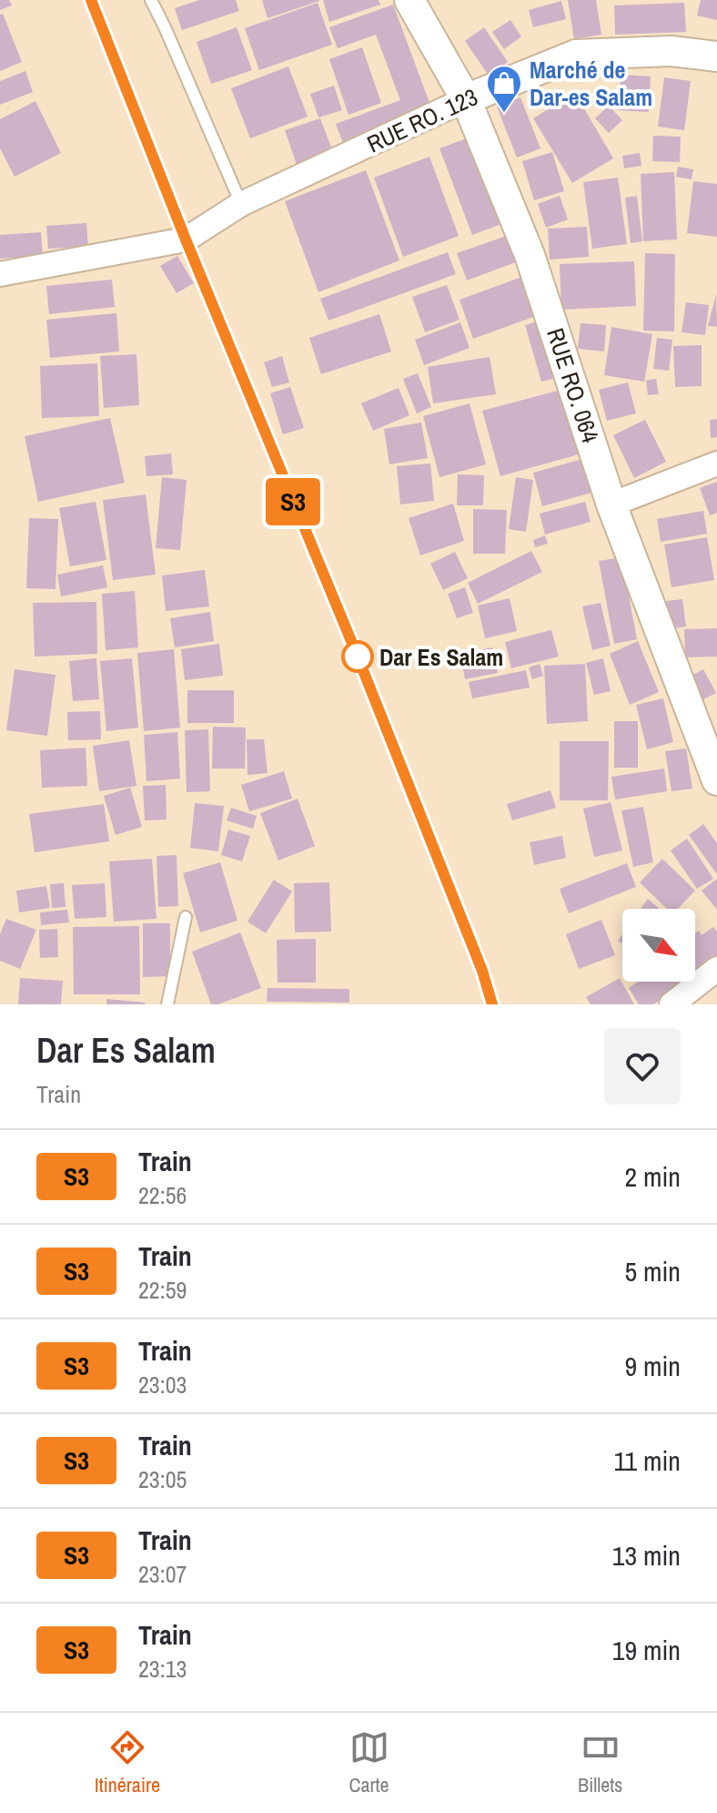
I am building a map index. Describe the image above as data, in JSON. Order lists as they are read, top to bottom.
{
  "streets": {
    "street": ["RUE RO. 123", "RUE RO. 064"]
  },
  "crossings": [
    ["RUE RO. 123", "RUE RO. 064"]
  ],
  "places": {
    "shop": ["Marché de Dar-es Salam"],
    "other": ["Dar Es Salam"]
  },
  "north": "bottom right",
  "page": {
    "on_map": "S3",
    "heading": ["Dar Es Salam", "Train"],
    "list": [
      {
        "mark": "S3",
        "name": "Train",
        "note": "22:56",
        "value": "2 min"
      },
      {
        "mark": "S3",
        "name": "Train",
        "note": "22:59",
        "value": "5 min"
      },
      {
        "mark": "S3",
        "name": "Train",
        "note": "23:03",
        "value": "9 min"
      },
      {
        "mark": "S3",
        "name": "Train",
        "note": "23:05",
        "value": "11 min"
      },
      {
        "mark": "S3",
        "name": "Train",
        "note": "23:07",
        "value": "13 min"
      },
      {
        "mark": "S3",
        "name": "Train",
        "note": "23:13",
        "value": "19 min"
      }
    ],
    "tabs": ["Itinéraire", "Carte", "Billets"]
  }
}
